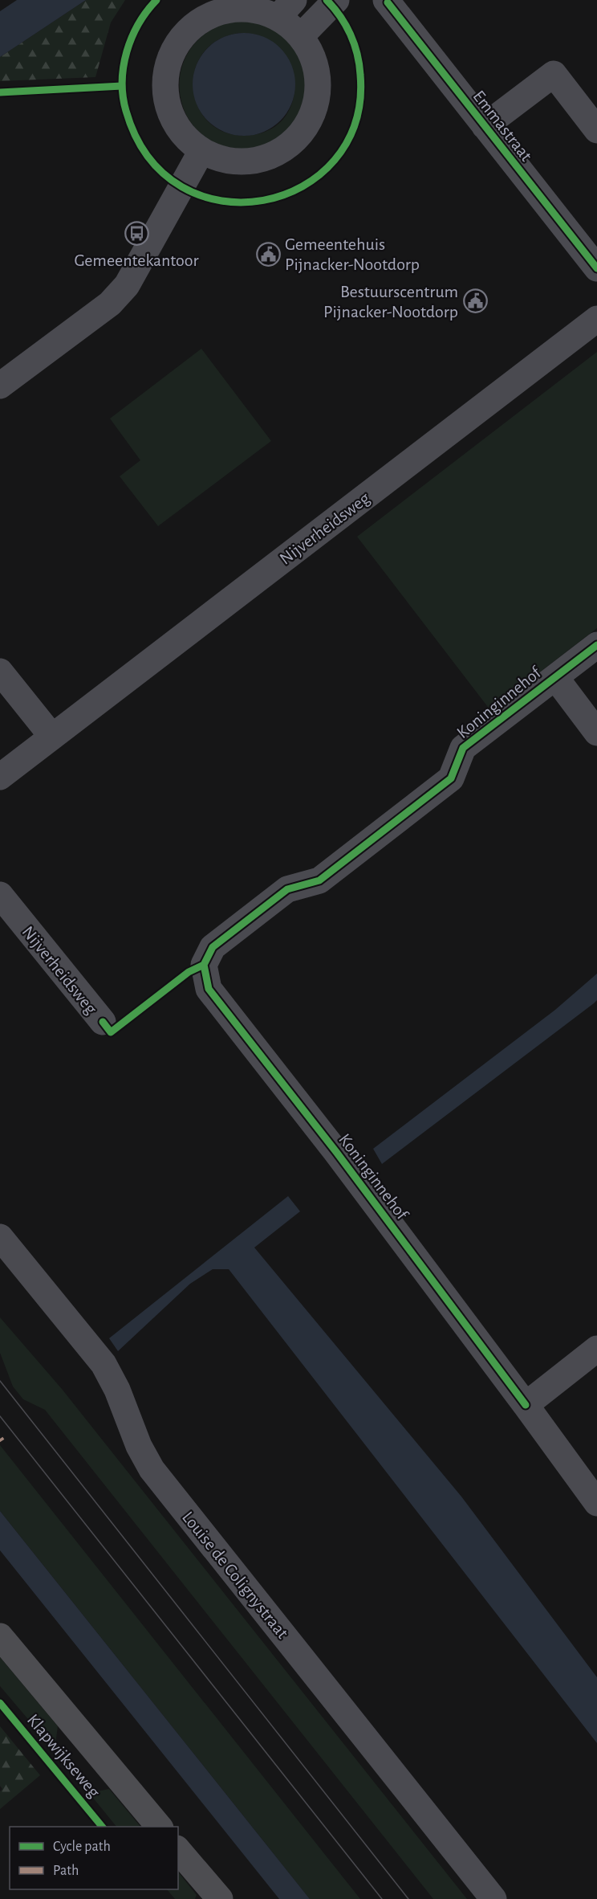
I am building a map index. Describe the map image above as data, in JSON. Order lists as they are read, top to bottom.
{
  "streets": {
    "main road": ["Klapwijkseweg"],
    "street": [
      "Emmastraat",
      "Nijverheidsweg",
      "Koninginnehof",
      "Louise de Colignystraat"
    ]
  },
  "places": {
    "bus stop": ["Gemeentekantoor"],
    "public building": ["Gemeentehuis Pijnacker-Nootdorp", "Bestuurscentrum Pijnacker-Nootdorp"]
  },
  "legend": ["Cycle path", "Path"]
}
